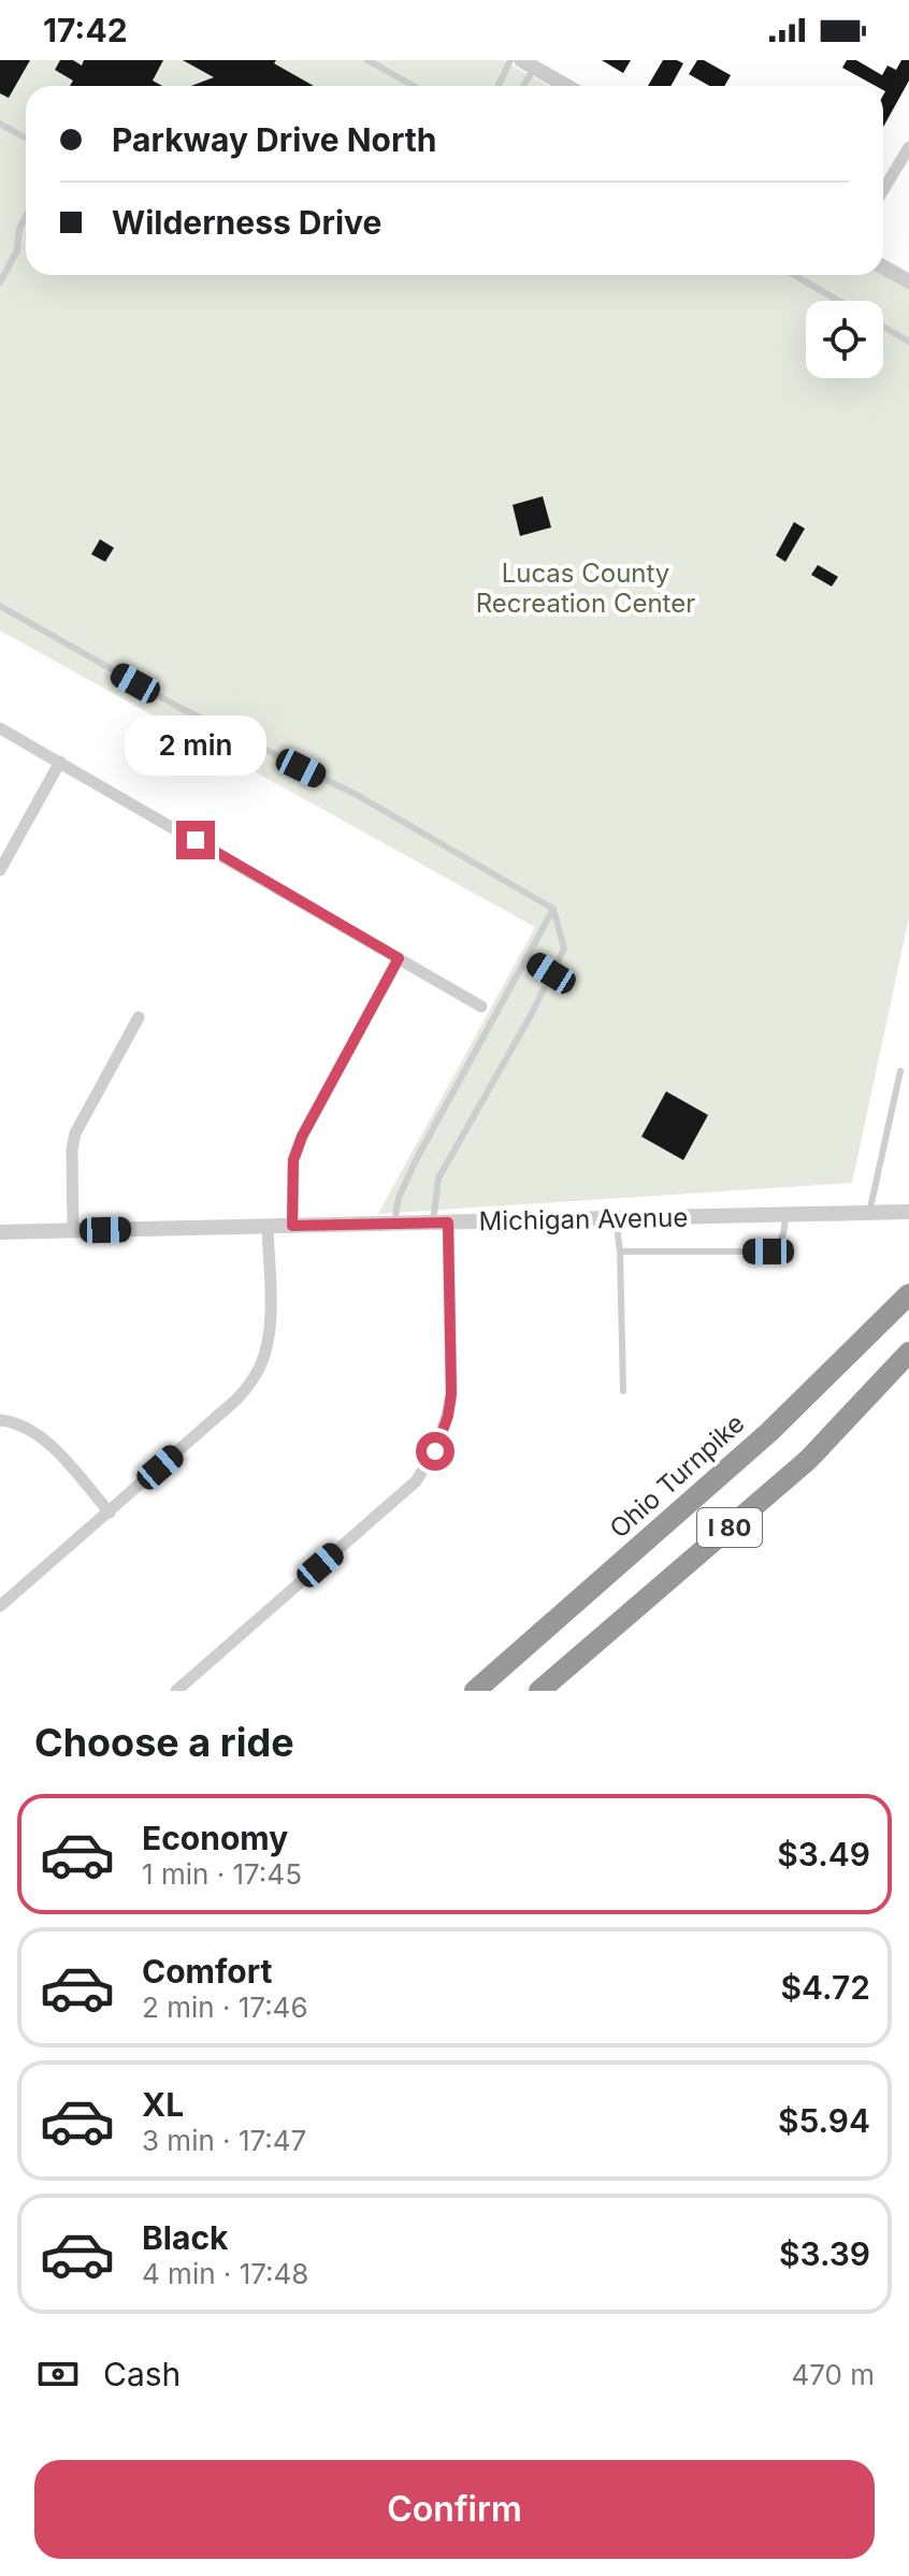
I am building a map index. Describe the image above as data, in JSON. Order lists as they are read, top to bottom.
{
  "streets": {
    "highway": ["Ohio Turnpike", "I 80"],
    "street": ["Michigan Avenue"]
  },
  "parks": ["Lucas County Recreation Center"],
  "page": {
    "status": "17:42",
    "banner": ["Parkway Drive North", "Wilderness Drive"],
    "bubble": "2 min",
    "heading": "Choose a ride",
    "list": [
      {
        "name": "Economy",
        "note": "1 min · 17:45",
        "value": "$3.49"
      },
      {
        "name": "Comfort",
        "note": "2 min · 17:46",
        "value": "$4.72"
      },
      {
        "name": "XL",
        "note": "3 min · 17:47",
        "value": "$5.94"
      },
      {
        "name": "Black",
        "note": "4 min · 17:48",
        "value": "$3.39"
      }
    ],
    "pay": ["Cash", "470 m"],
    "buttons": "Confirm"
  }
}
